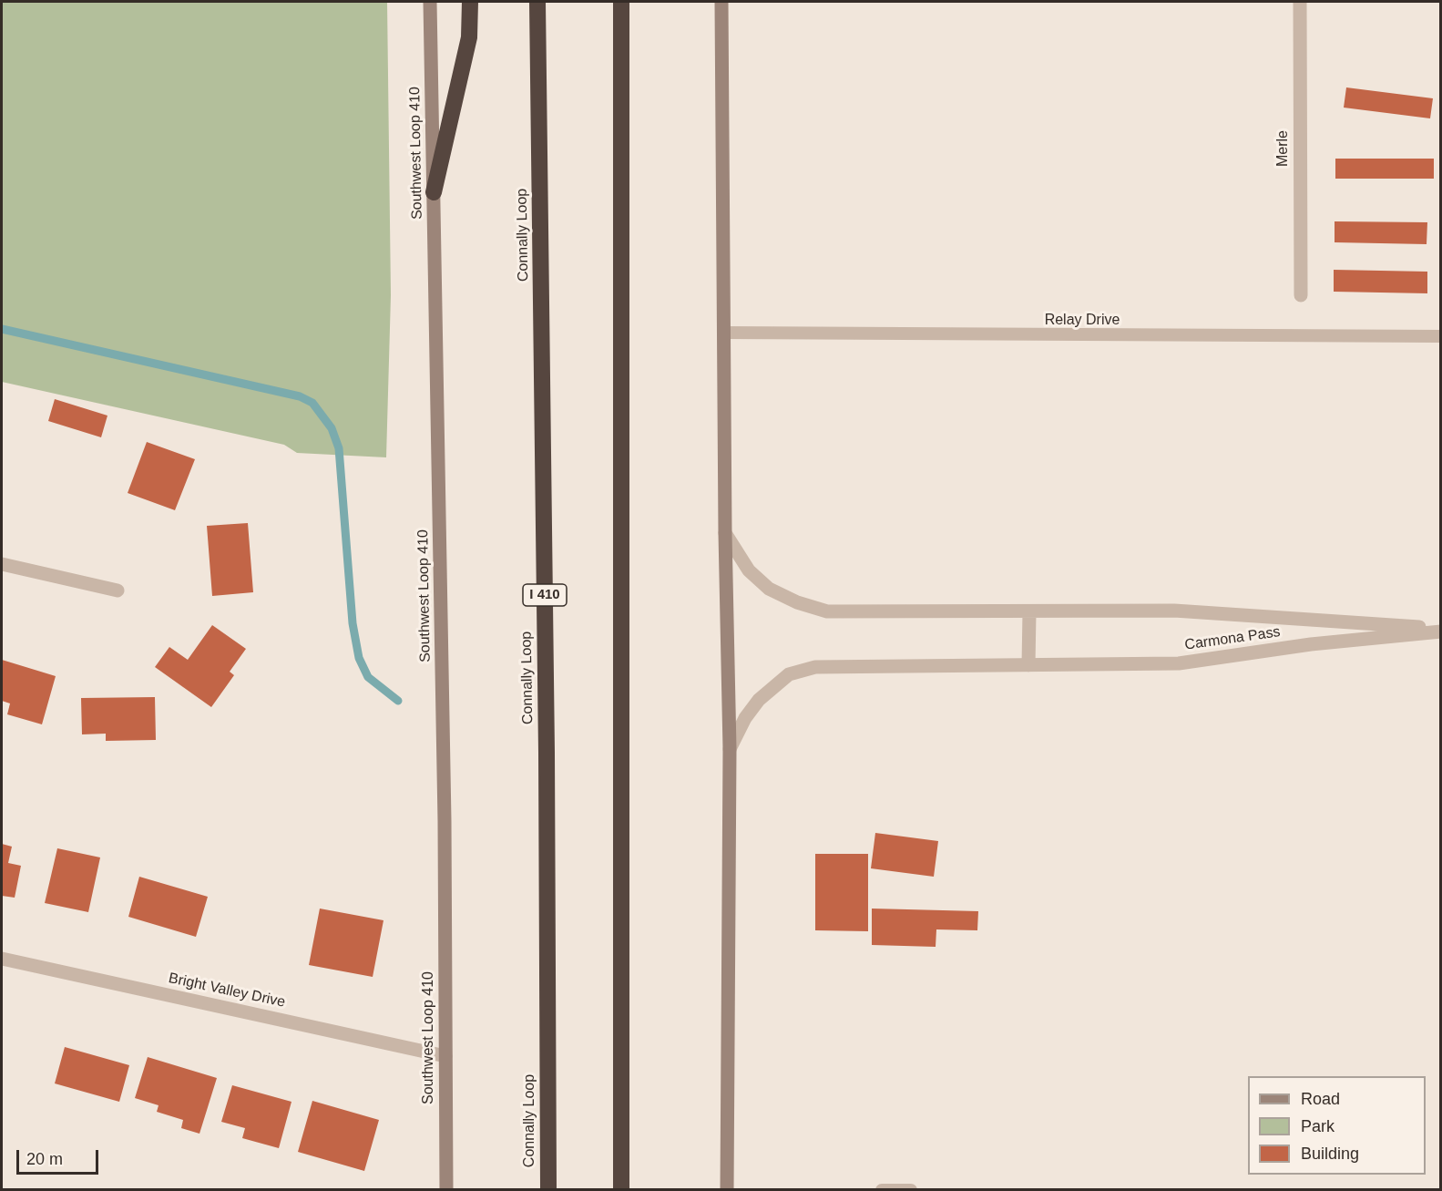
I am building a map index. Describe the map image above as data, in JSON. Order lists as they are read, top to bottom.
{
  "streets": {
    "highway": ["Connally Loop", "I 410"],
    "main road": ["Southwest Loop 410"],
    "street": ["Merle", "Carmona Pass", "Bright Valley Drive"],
    "lane": ["Relay Drive"]
  },
  "crossings": [
    ["Southwest Loop 410", "Bright Valley Drive"]
  ],
  "legend": ["Road", "Park", "Building"],
  "scale_bar": "20 m"
}
